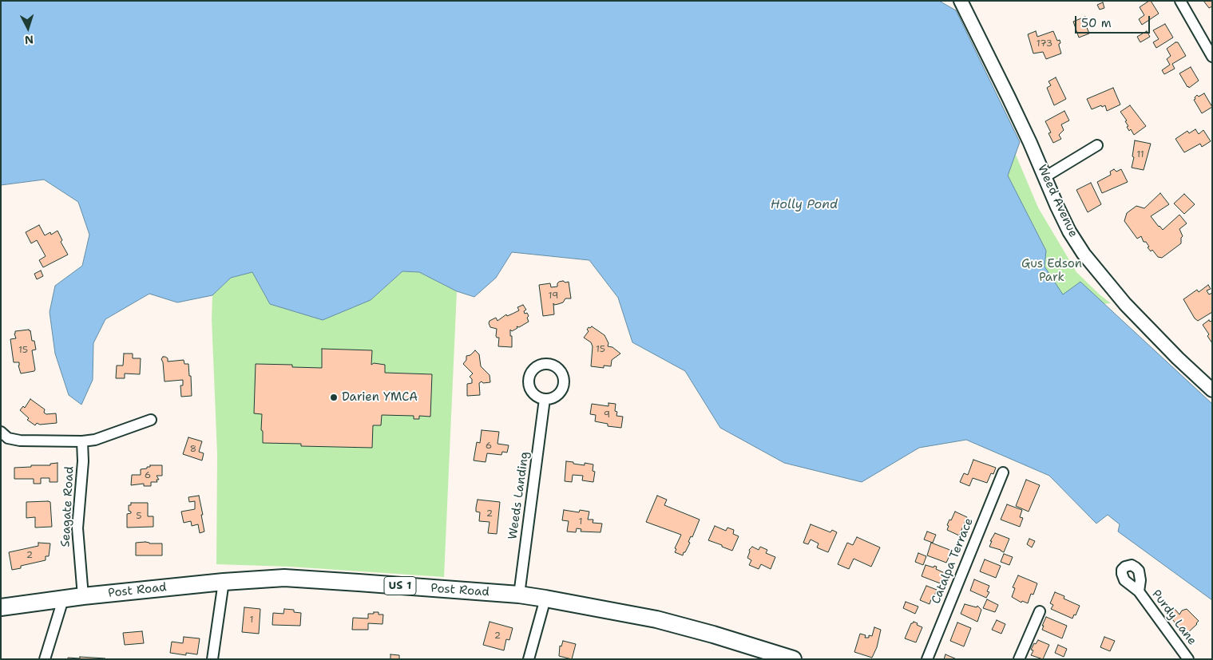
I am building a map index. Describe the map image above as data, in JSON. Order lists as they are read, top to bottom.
{
  "streets": {
    "main road": ["US 1", "Post Road"],
    "street": [
      "Weed Avenue",
      "Weeds Landing",
      "Seagate Road",
      "Catalpa Terrace",
      "Purdy Lane"
    ]
  },
  "crossings": [
    ["Weeds Landing", "Post Road"],
    ["Seagate Road", "Post Road"]
  ],
  "water": ["Holly Pond"],
  "parks": ["Gus Edson Park"],
  "places": ["Darien YMCA"],
  "house_numbers": [
    "173",
    "11",
    "19",
    "15",
    "15",
    "9",
    "6",
    "8",
    "6",
    "2",
    "5",
    "1",
    "2",
    "1",
    "2"
  ],
  "scale_bar": "50 m",
  "north": "bottom"
}
